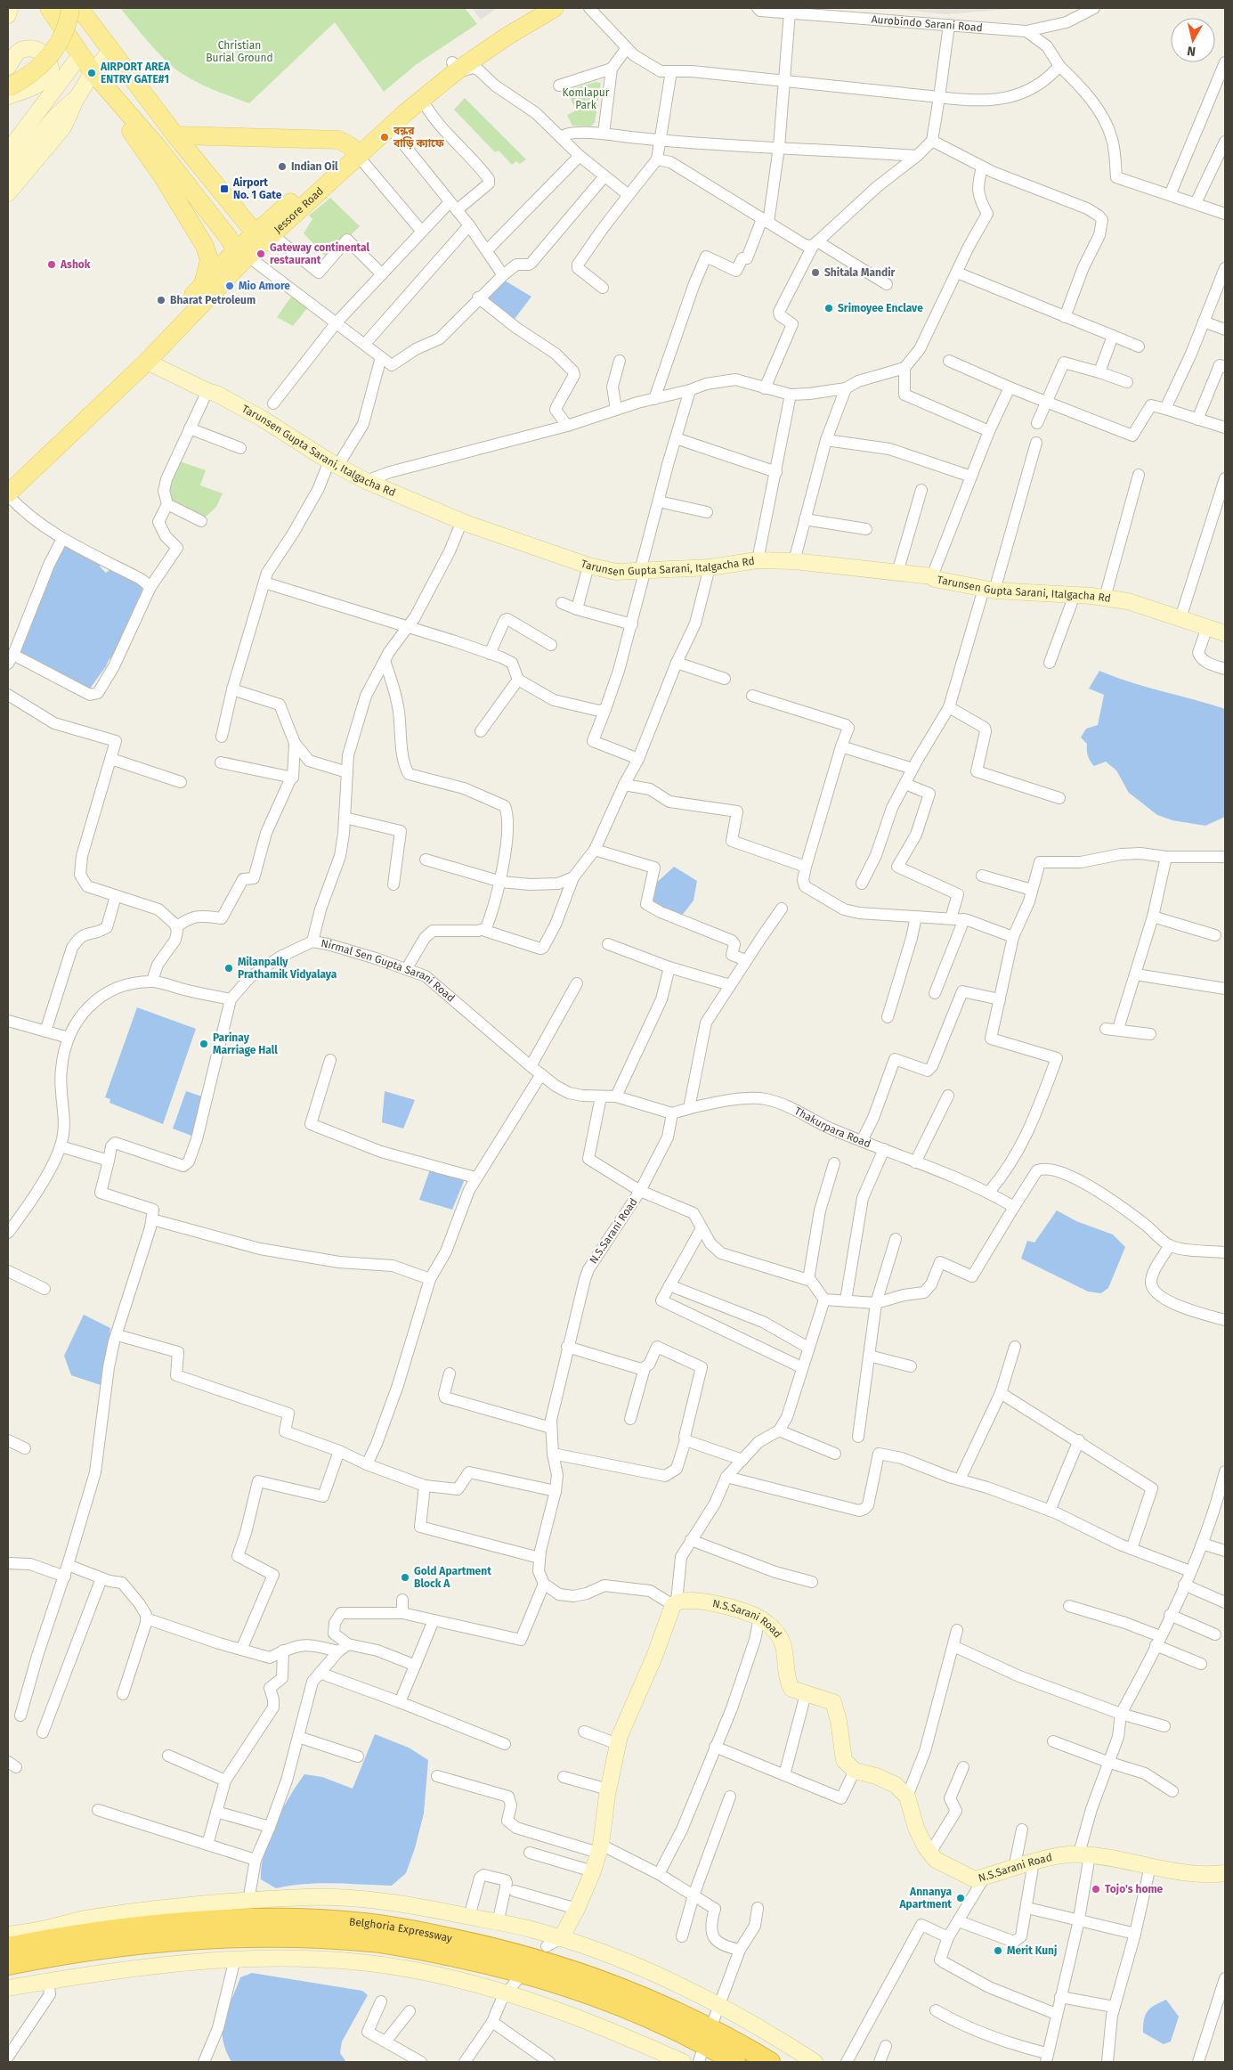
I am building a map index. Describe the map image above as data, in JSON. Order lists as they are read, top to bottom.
{
  "streets": {
    "highway": ["Belghoria Expressway"],
    "main road": ["Jessore Road"],
    "street": [
      "Aurobindo Sarani Road",
      "Tarunsen Gupta Sarani, Italgacha Rd",
      "Nirmal Sen Gupta Sarani Road",
      "Thakurpara Road",
      "N.S.Sarani Road"
    ]
  },
  "crossings": [
    ["Nirmal Sen Gupta Sarani Road", "Thakurpara Road"],
    ["Nirmal Sen Gupta Sarani Road", "N.S.Sarani Road"],
    ["Thakurpara Road", "N.S.Sarani Road"]
  ],
  "parks": ["Christian Burial Ground", "Komlapur Park"],
  "places": {
    "other": [
      "AIRPORT AREA ENTRY GATE#1",
      "বন্ধুর বাড়ি ক্যাফে",
      "Indian Oil",
      "Gateway continental restaurant",
      "Ashok",
      "Shitala Mandir",
      "Mio Amore",
      "Bharat Petroleum",
      "Srimoyee Enclave",
      "Milanpally Prathamik Vidyalaya",
      "Parinay Marriage Hall",
      "Gold Apartment Block A",
      "Tojo's home",
      "Annanya Apartment",
      "Merit Kunj"
    ],
    "transit": ["Airport No. 1 Gate"]
  },
  "north": "bottom"
}
